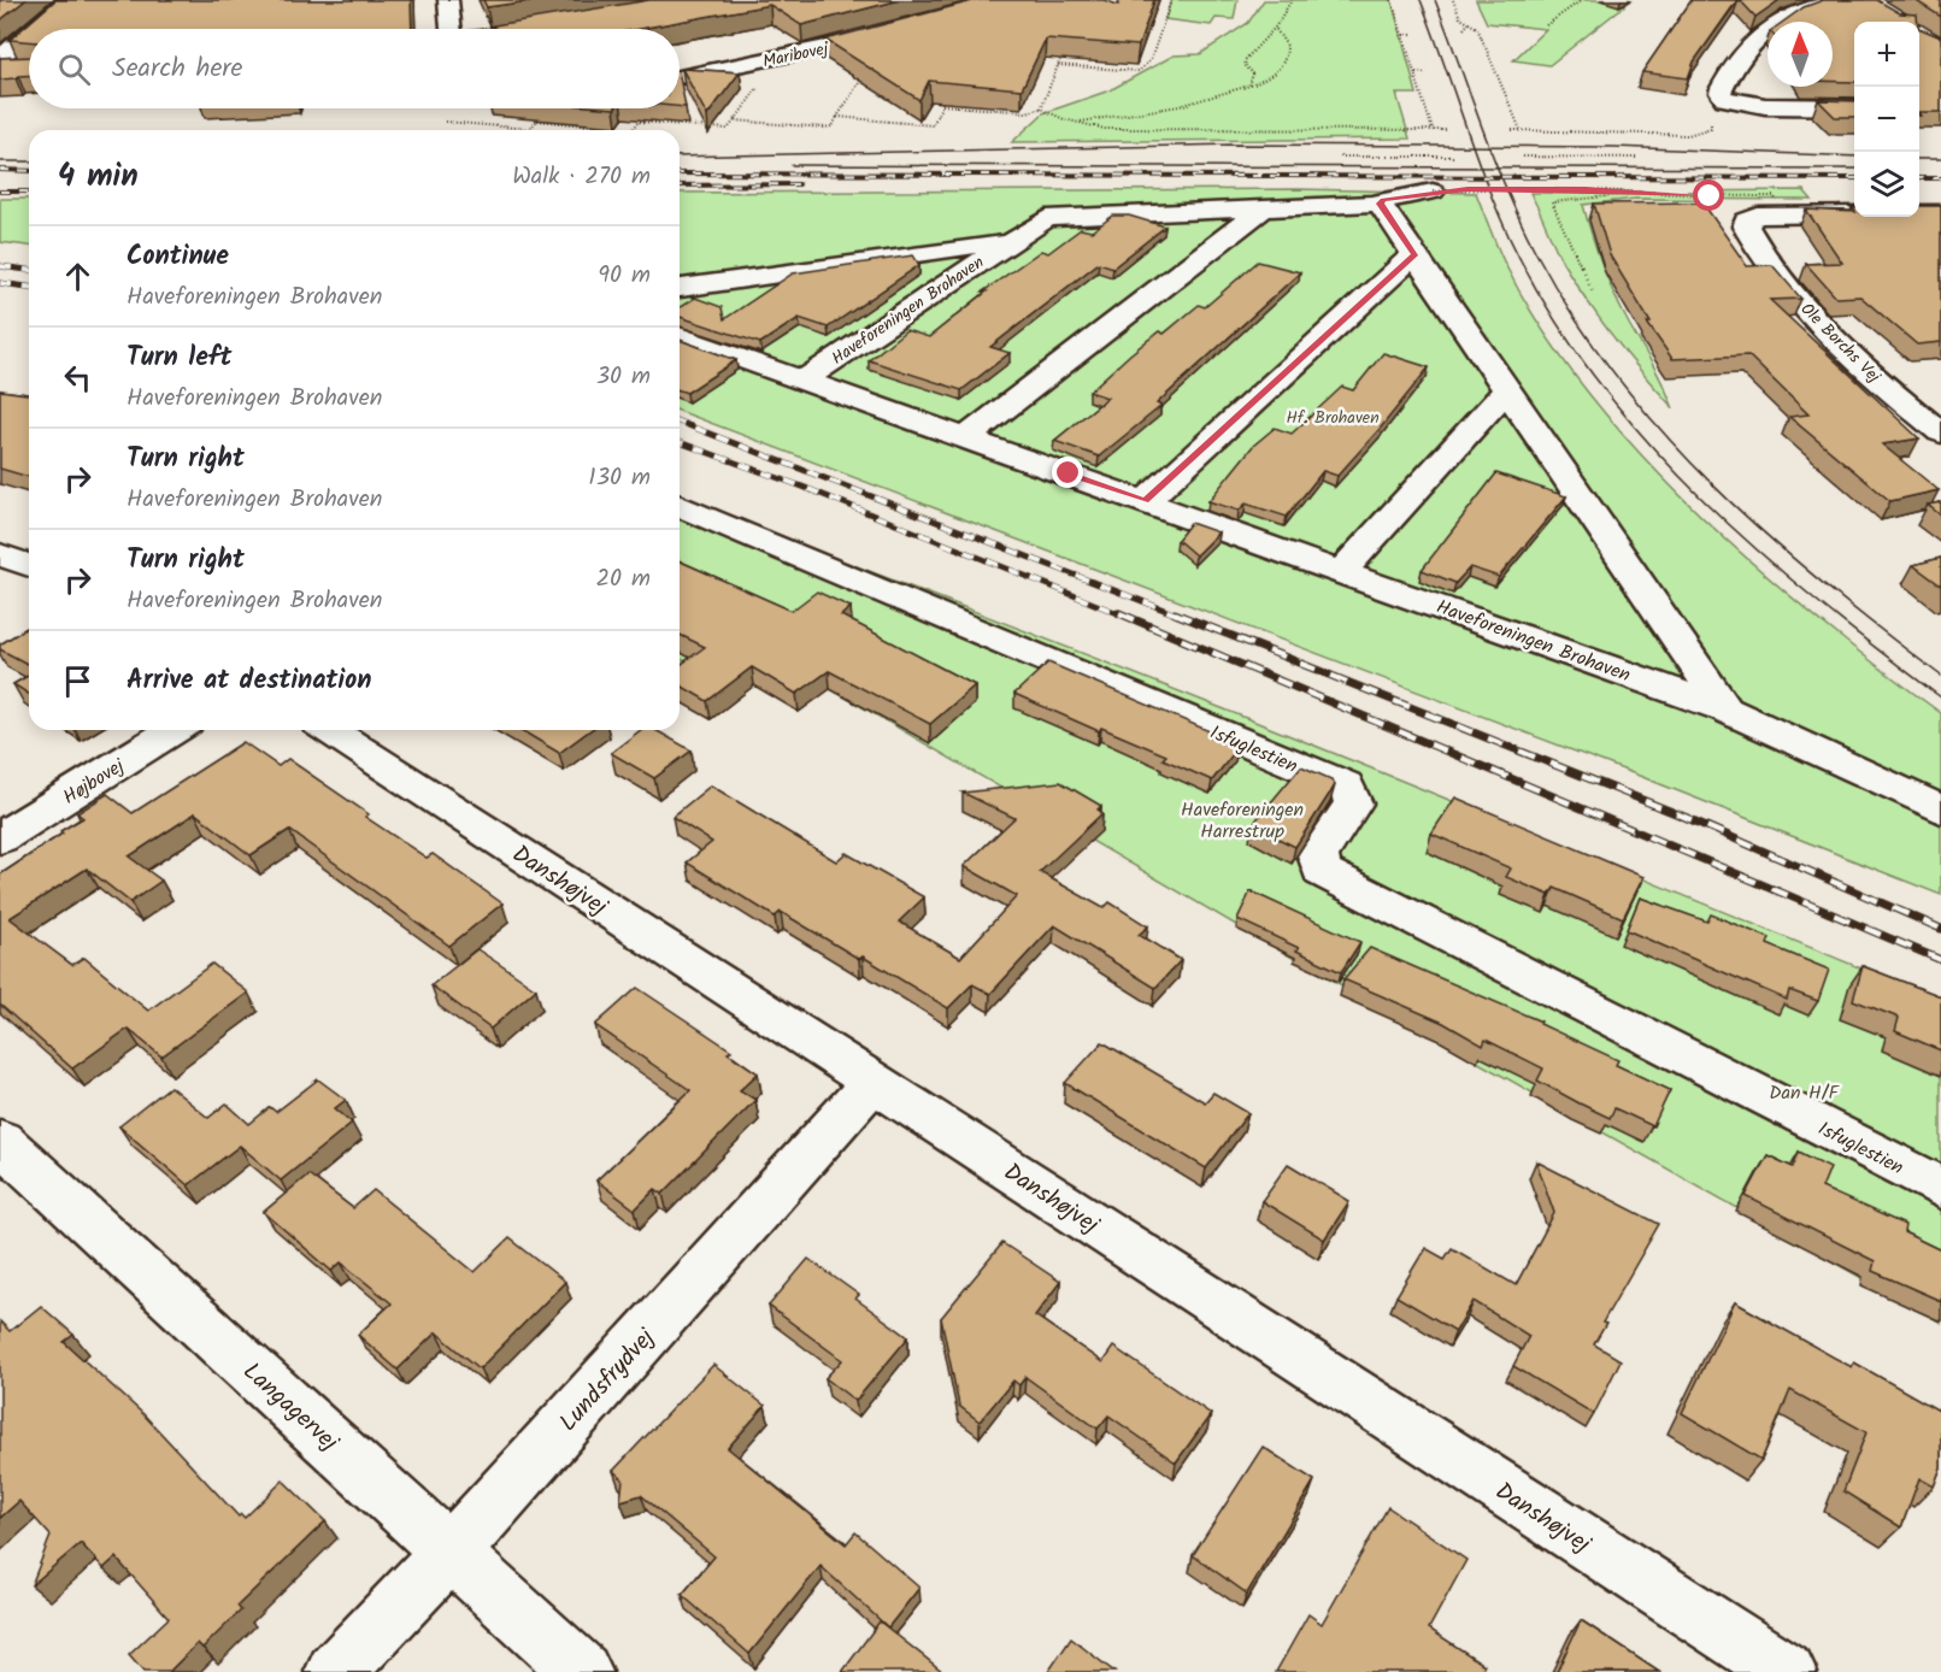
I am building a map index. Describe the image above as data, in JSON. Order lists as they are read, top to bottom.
{
  "streets": {
    "street": [
      "Maribovej",
      "Haveforeningen Brohaven",
      "Ole Borchs Vej",
      "Isfuglestien",
      "Højbovej",
      "Danshøjvej",
      "Lundsfrydvej",
      "Langagervej"
    ]
  },
  "crossings": [
    ["Danshøjvej", "Lundsfrydvej"],
    ["Lundsfrydvej", "Langagervej"]
  ],
  "parks": ["Hf. Brohaven", "Haveforeningen Harrestrup", "Dan H/F"],
  "north": "top",
  "page": {
    "map_buttons": ["+", "−"],
    "search": "Search here",
    "heading": ["4 min", "Walk · 270 m"],
    "list": [
      ["Continue", "Haveforeningen Brohaven", "90 m"],
      ["Turn left", "Haveforeningen Brohaven", "30 m"],
      ["Turn right", "Haveforeningen Brohaven", "130 m"],
      ["Turn right", "Haveforeningen Brohaven", "20 m"],
      "Arrive at destination"
    ]
  }
}
